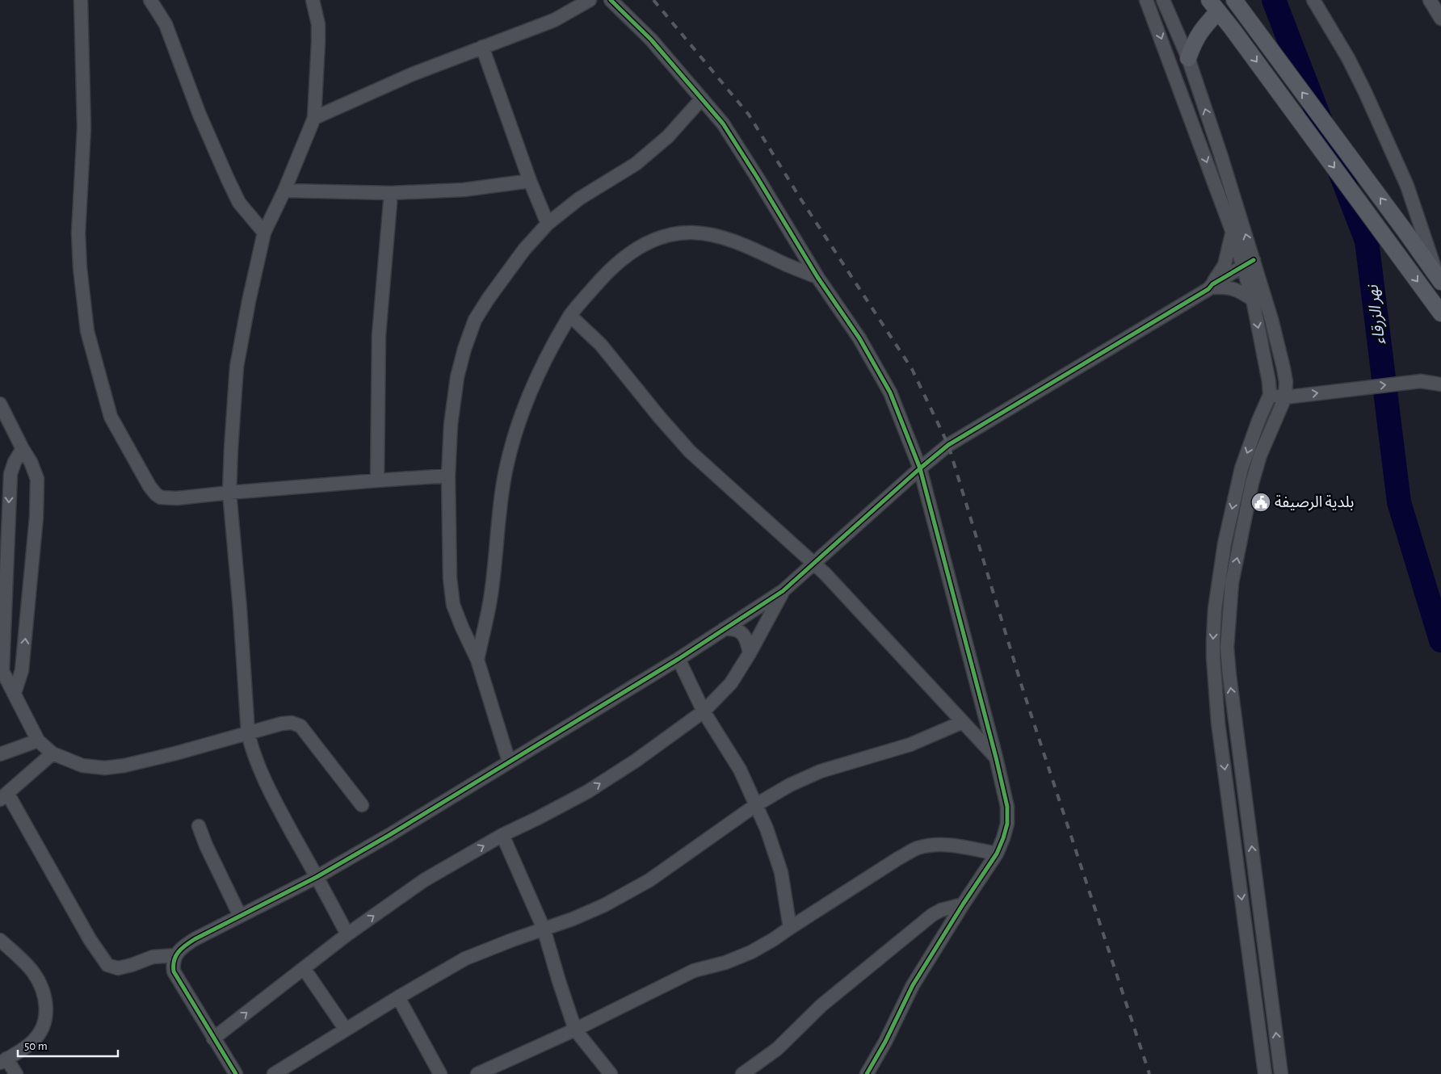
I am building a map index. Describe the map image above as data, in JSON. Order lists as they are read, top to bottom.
{
  "water": ["نهر الزرقاء"],
  "places": {
    "public building": ["بلدية الرصيفة"]
  },
  "scale_bar": "50 m"
}
